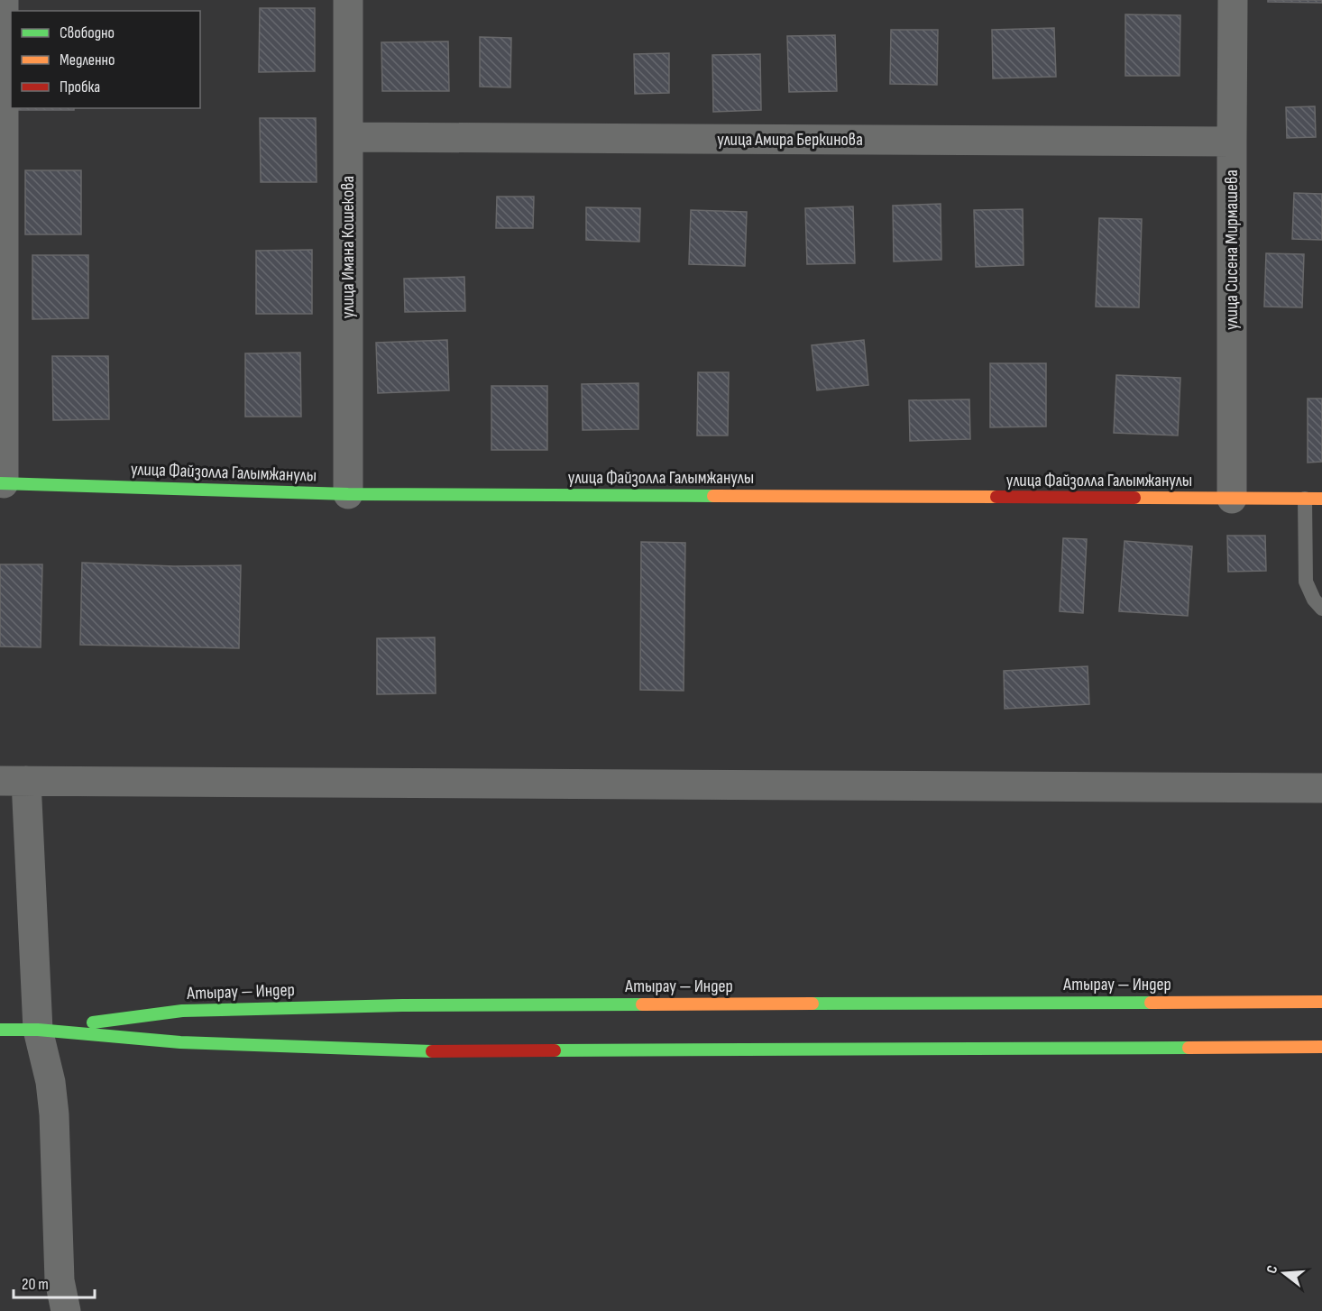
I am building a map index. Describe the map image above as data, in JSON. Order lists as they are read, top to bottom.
{
  "streets": {
    "main road": ["улица Файзолла Галымжанулы", "Атырау — Индер"],
    "street": ["улица Амира Беркинова", "улица Имана Кошекова", "улица Сисена Мирмашева"]
  },
  "crossings": [
    ["улица Амира Беркинова", "улица Имана Кошекова"],
    ["улица Амира Беркинова", "улица Сисена Мирмашева"],
    ["улица Имана Кошекова", "улица Файзолла Галымжанулы"],
    ["улица Сисена Мирмашева", "улица Файзолла Галымжанулы"]
  ],
  "legend": ["Свободно", "Медленно", "Пробка"],
  "scale_bar": "20 m",
  "north": "left"
}
